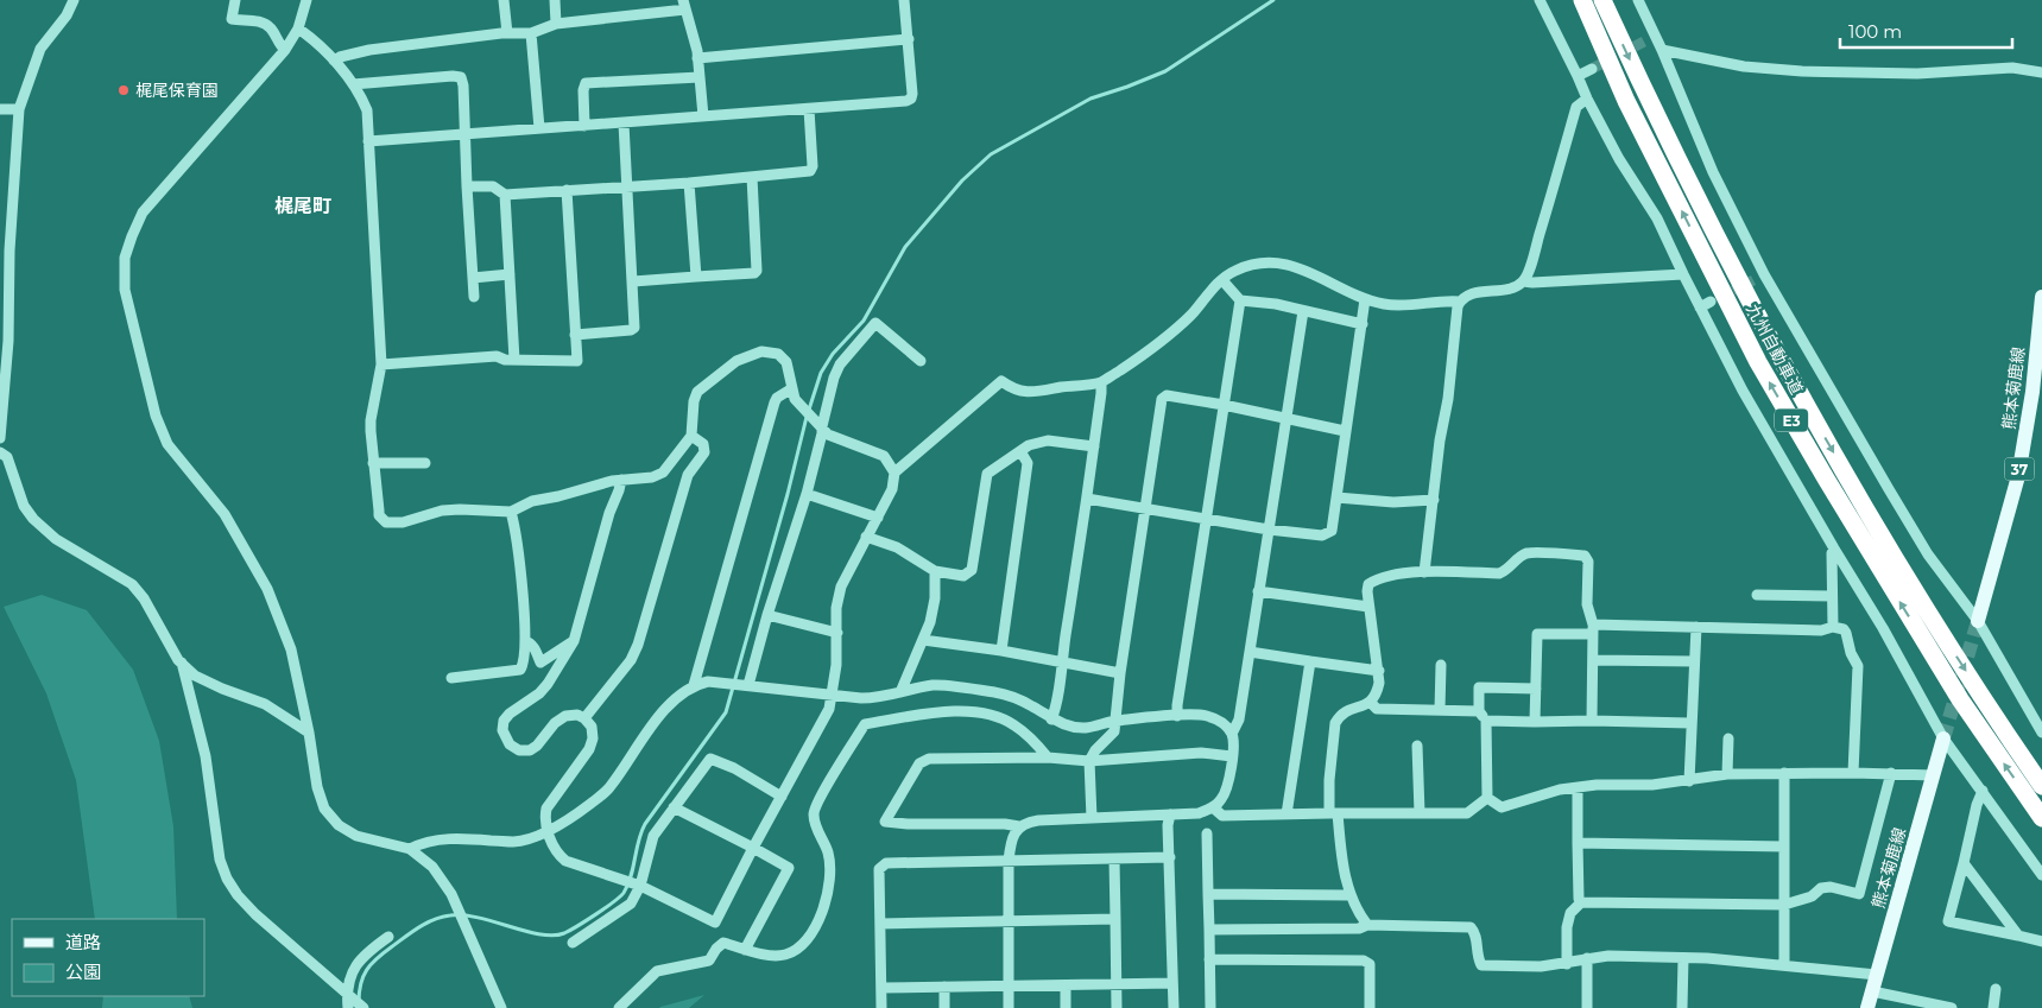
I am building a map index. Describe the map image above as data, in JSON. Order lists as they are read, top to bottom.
{
  "streets": {
    "highway": ["九州自動車道", "E3"],
    "main road": ["熊本菊鹿線", "37"]
  },
  "districts": ["梶尾町"],
  "places": ["梶尾保育園"],
  "legend": ["道路", "公園"],
  "scale_bar": "100 m"
}
